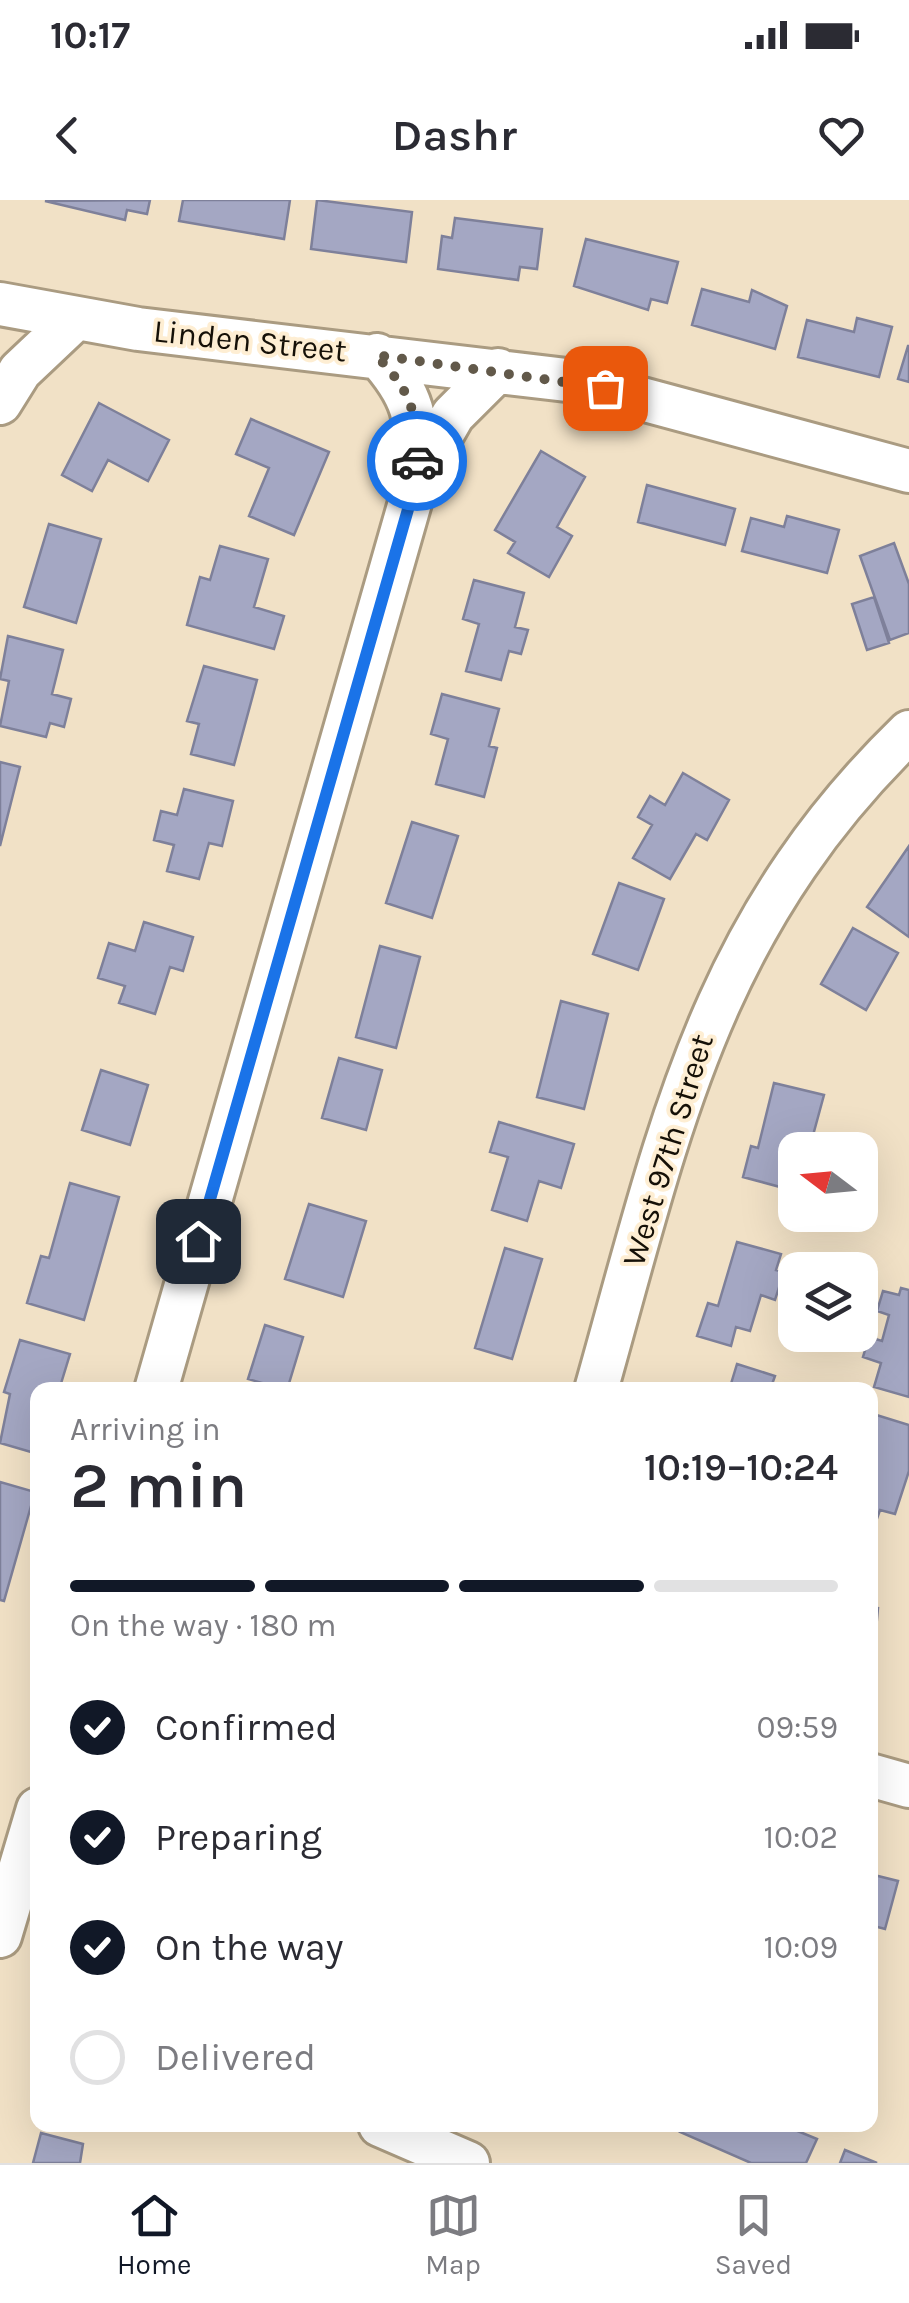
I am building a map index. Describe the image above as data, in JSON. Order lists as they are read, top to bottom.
{
  "streets": {
    "street": ["Linden Street", "West 97th Street"]
  },
  "north": "left",
  "page": {
    "status": "10:17",
    "header": "Dashr",
    "heading": ["2 min", "Arriving in", "10:19–10:24"],
    "bar": "On the way · 180 m",
    "list": [
      ["Confirmed", "09:59"],
      ["Preparing", "10:02"],
      ["On the way", "10:09"],
      "Delivered"
    ],
    "tabs": ["Home", "Map", "Saved"]
  }
}
